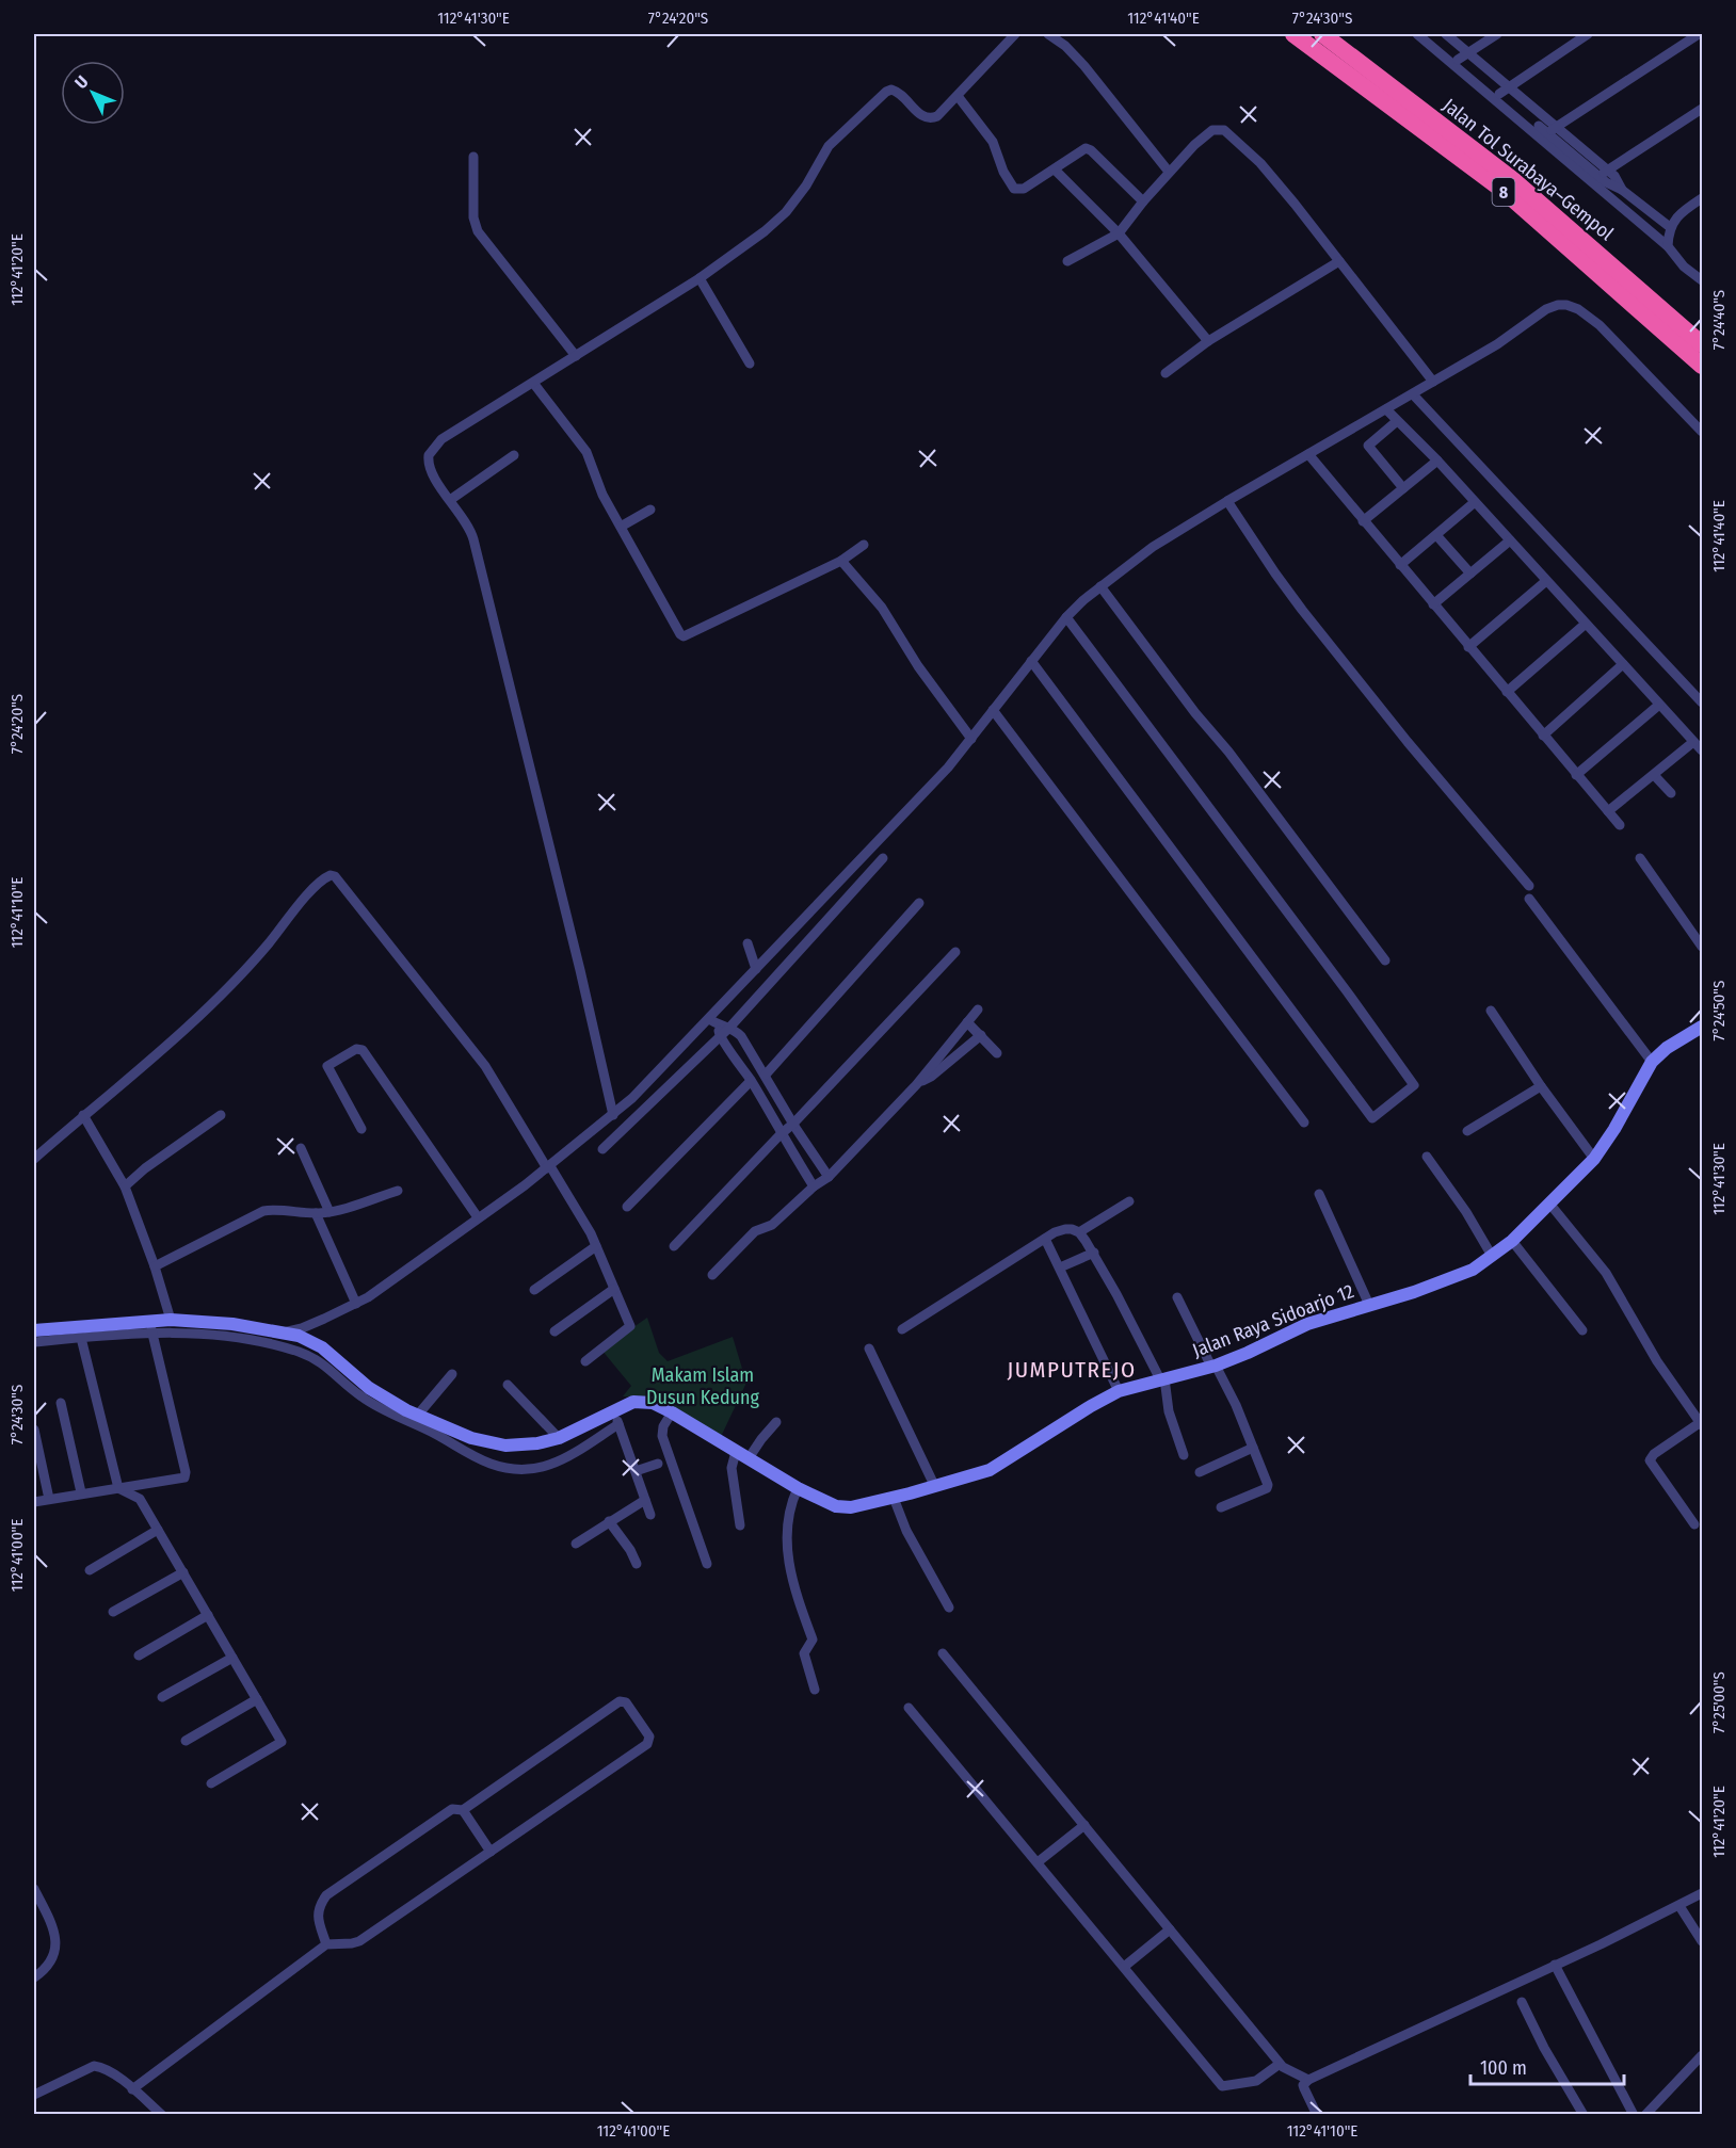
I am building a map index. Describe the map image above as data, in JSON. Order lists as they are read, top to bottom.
{
  "streets": {
    "highway": ["Jalan Tol Surabaya–Gempol", "8"],
    "main road": ["Jalan Raya Sidoarjo 12"]
  },
  "districts": ["JUMPUTREJO"],
  "parks": ["Makam Islam Dusun Kedung"],
  "scale_bar": "100 m",
  "north": "top left",
  "coordinates": [
    "112°41'30\"E",
    "7°24'20\"S",
    "112°41'40\"E",
    "7°24'30\"S",
    "112°41'20\"E",
    "7°24'40\"S",
    "112°41'10\"E",
    "7°24'50\"S",
    "112°41'00\"E",
    "7°25'00\"S"
  ]
}
